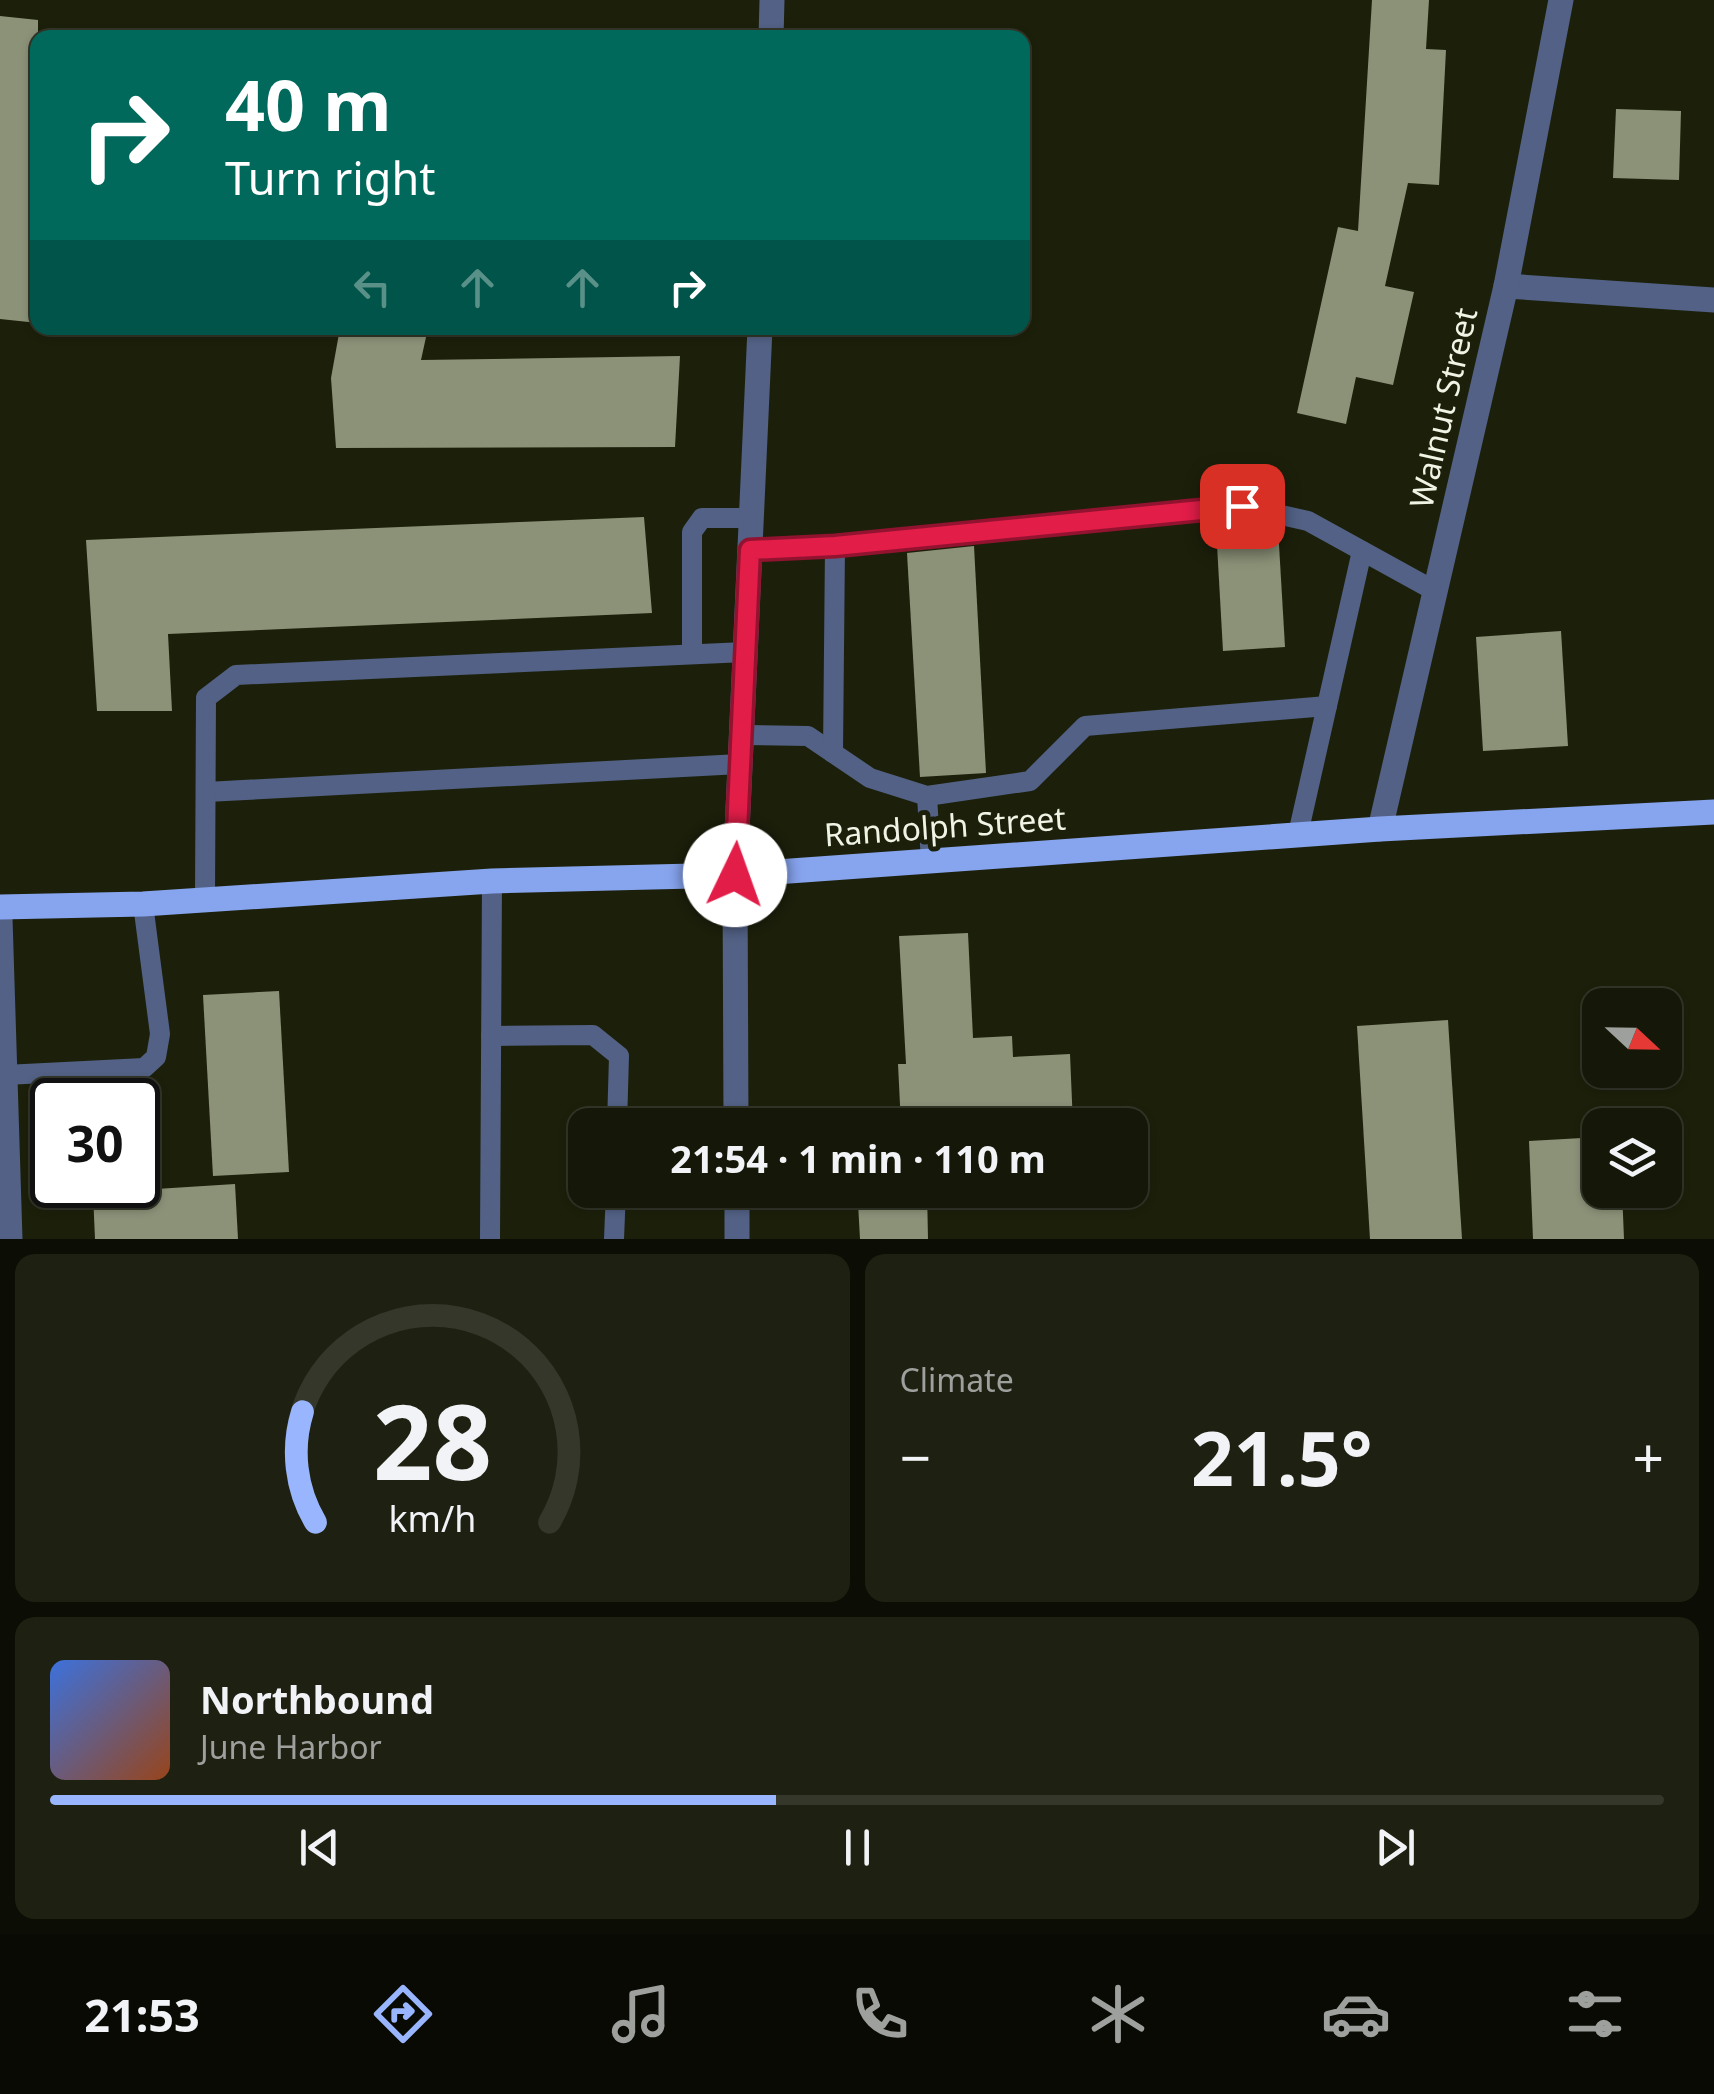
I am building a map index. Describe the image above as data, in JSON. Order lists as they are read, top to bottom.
{
  "streets": {
    "main road": ["Randolph Street"],
    "street": ["Walnut Street"]
  },
  "crossings": [
    ["Walnut Street", "Randolph Street"]
  ],
  "north": "right",
  "page": {
    "turn": ["40 m", "Turn right"],
    "limit": "30",
    "trip": "21:54 · 1 min · 110 m",
    "tile": "Climate",
    "heat": ["−", "21.5°", "+"],
    "song": ["Northbound", "June Harbor"],
    "tabs": "21:53",
    "gauge": ["28", "km/h"]
  }
}
